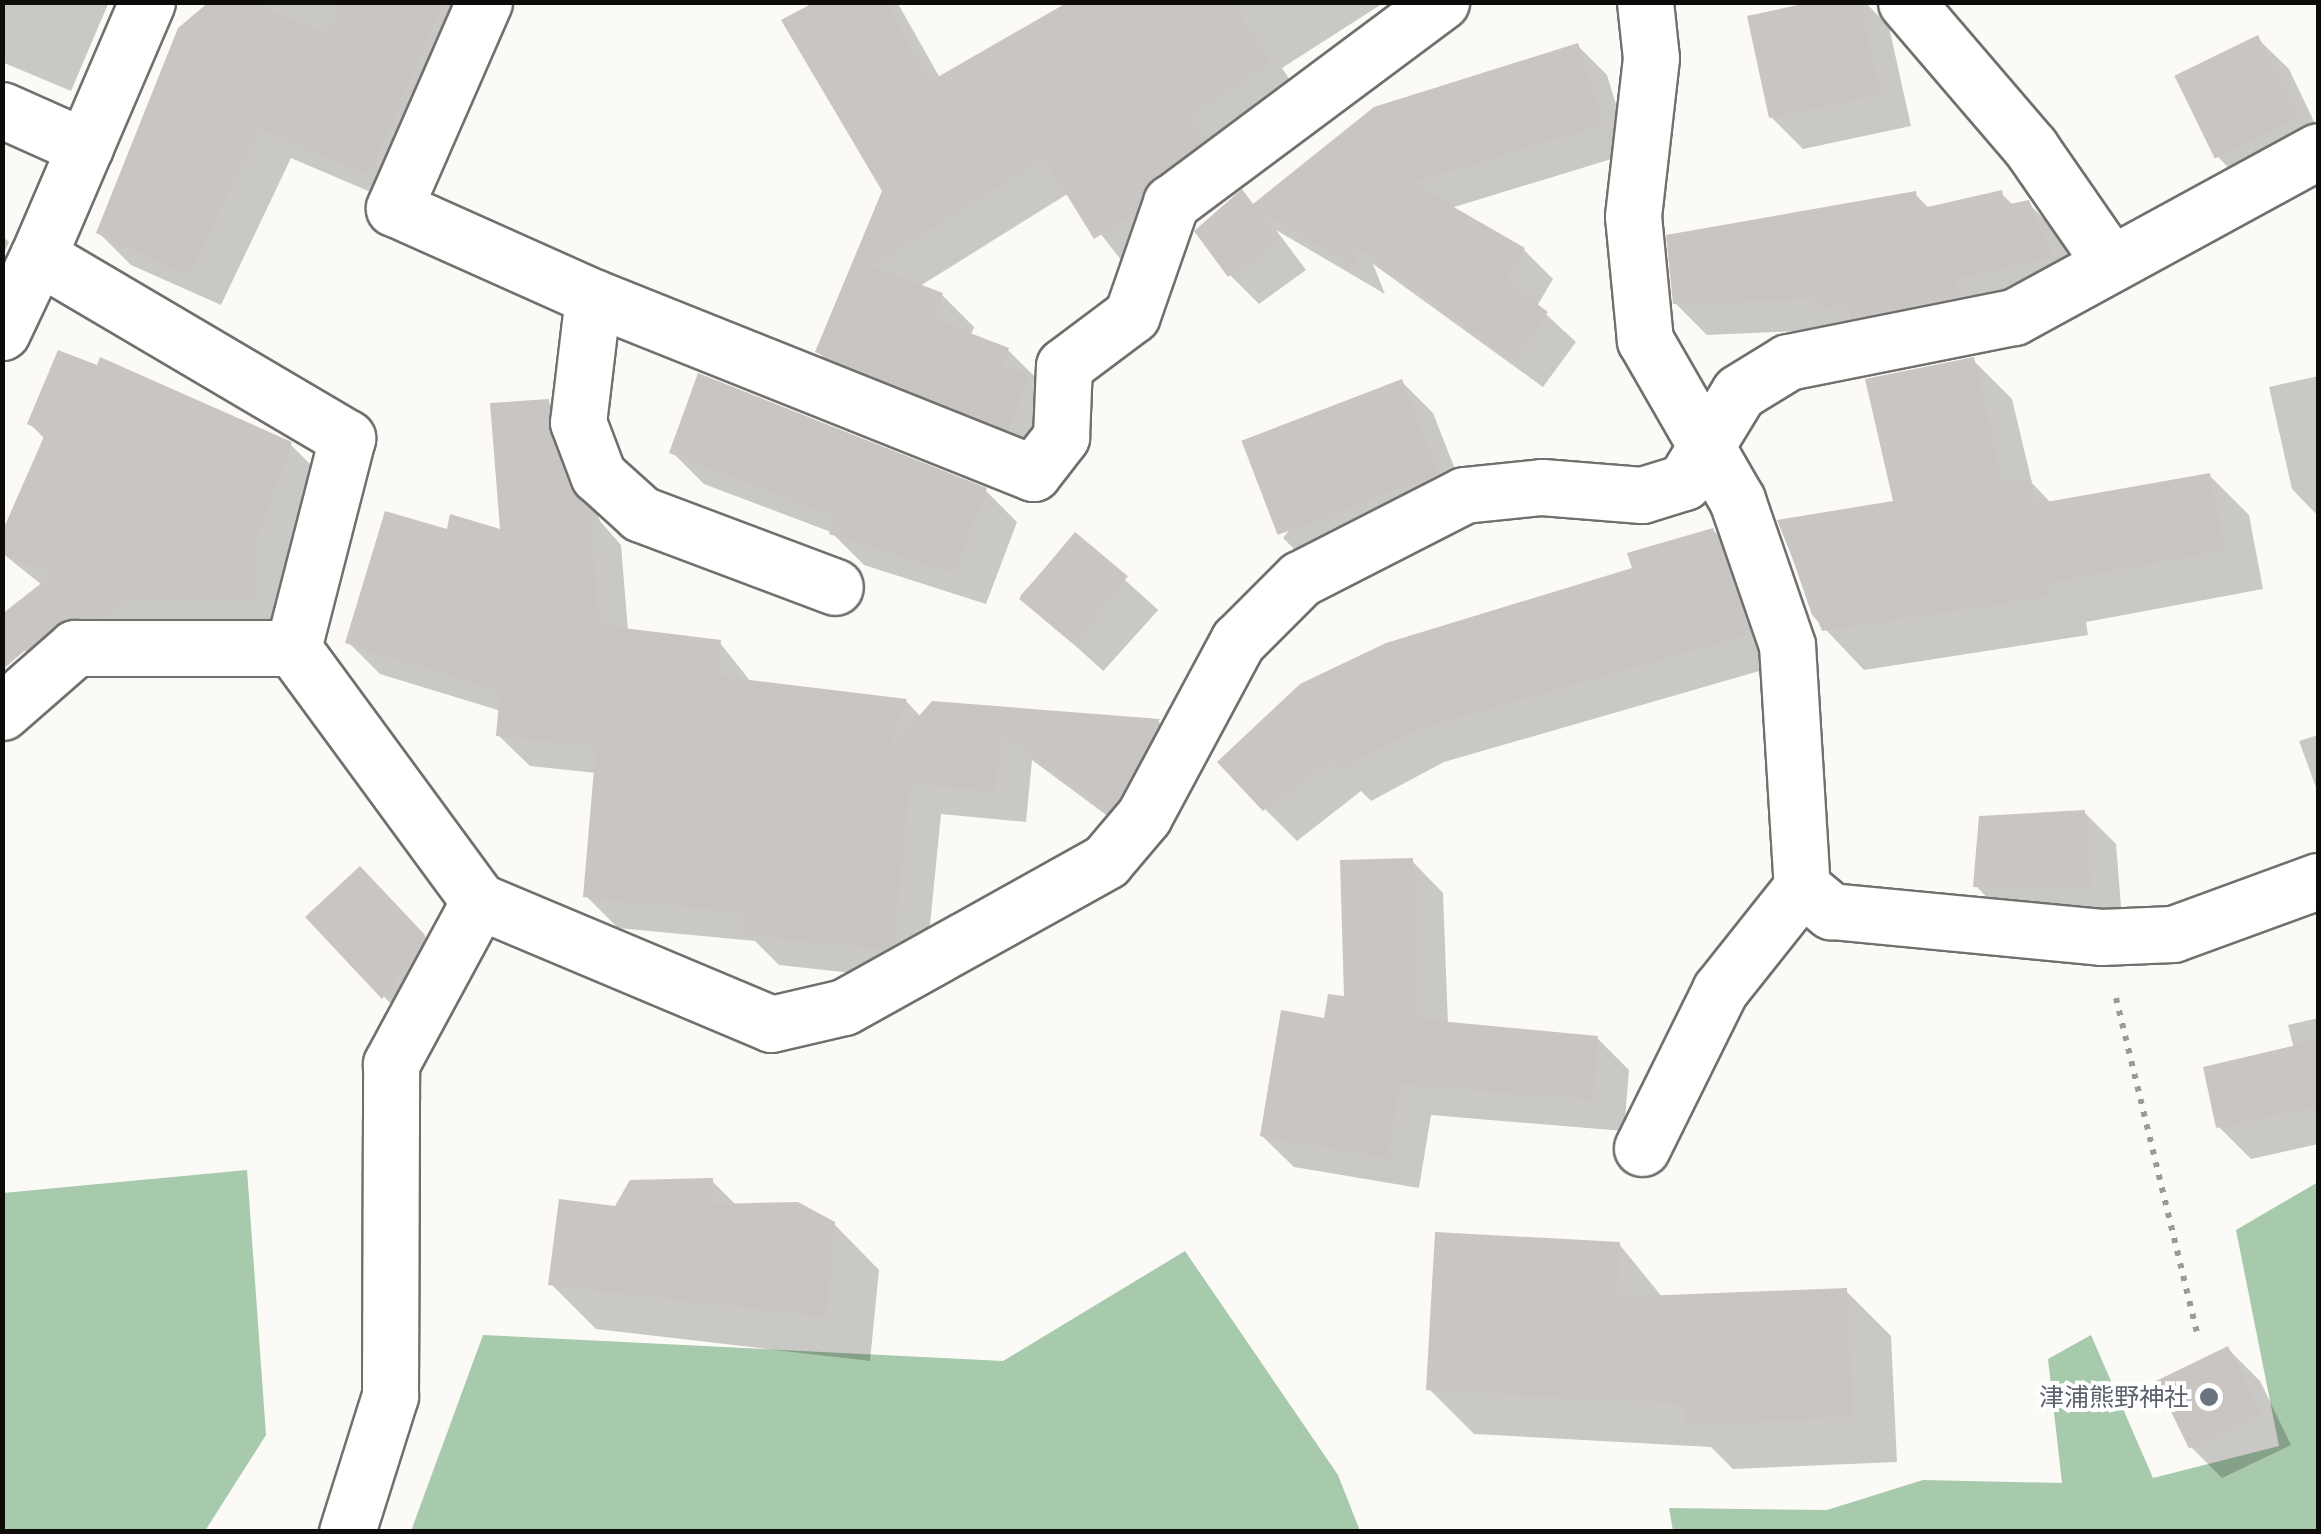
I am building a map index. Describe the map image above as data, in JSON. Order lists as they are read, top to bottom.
{
  "places": ["津浦熊野神社"]
}
